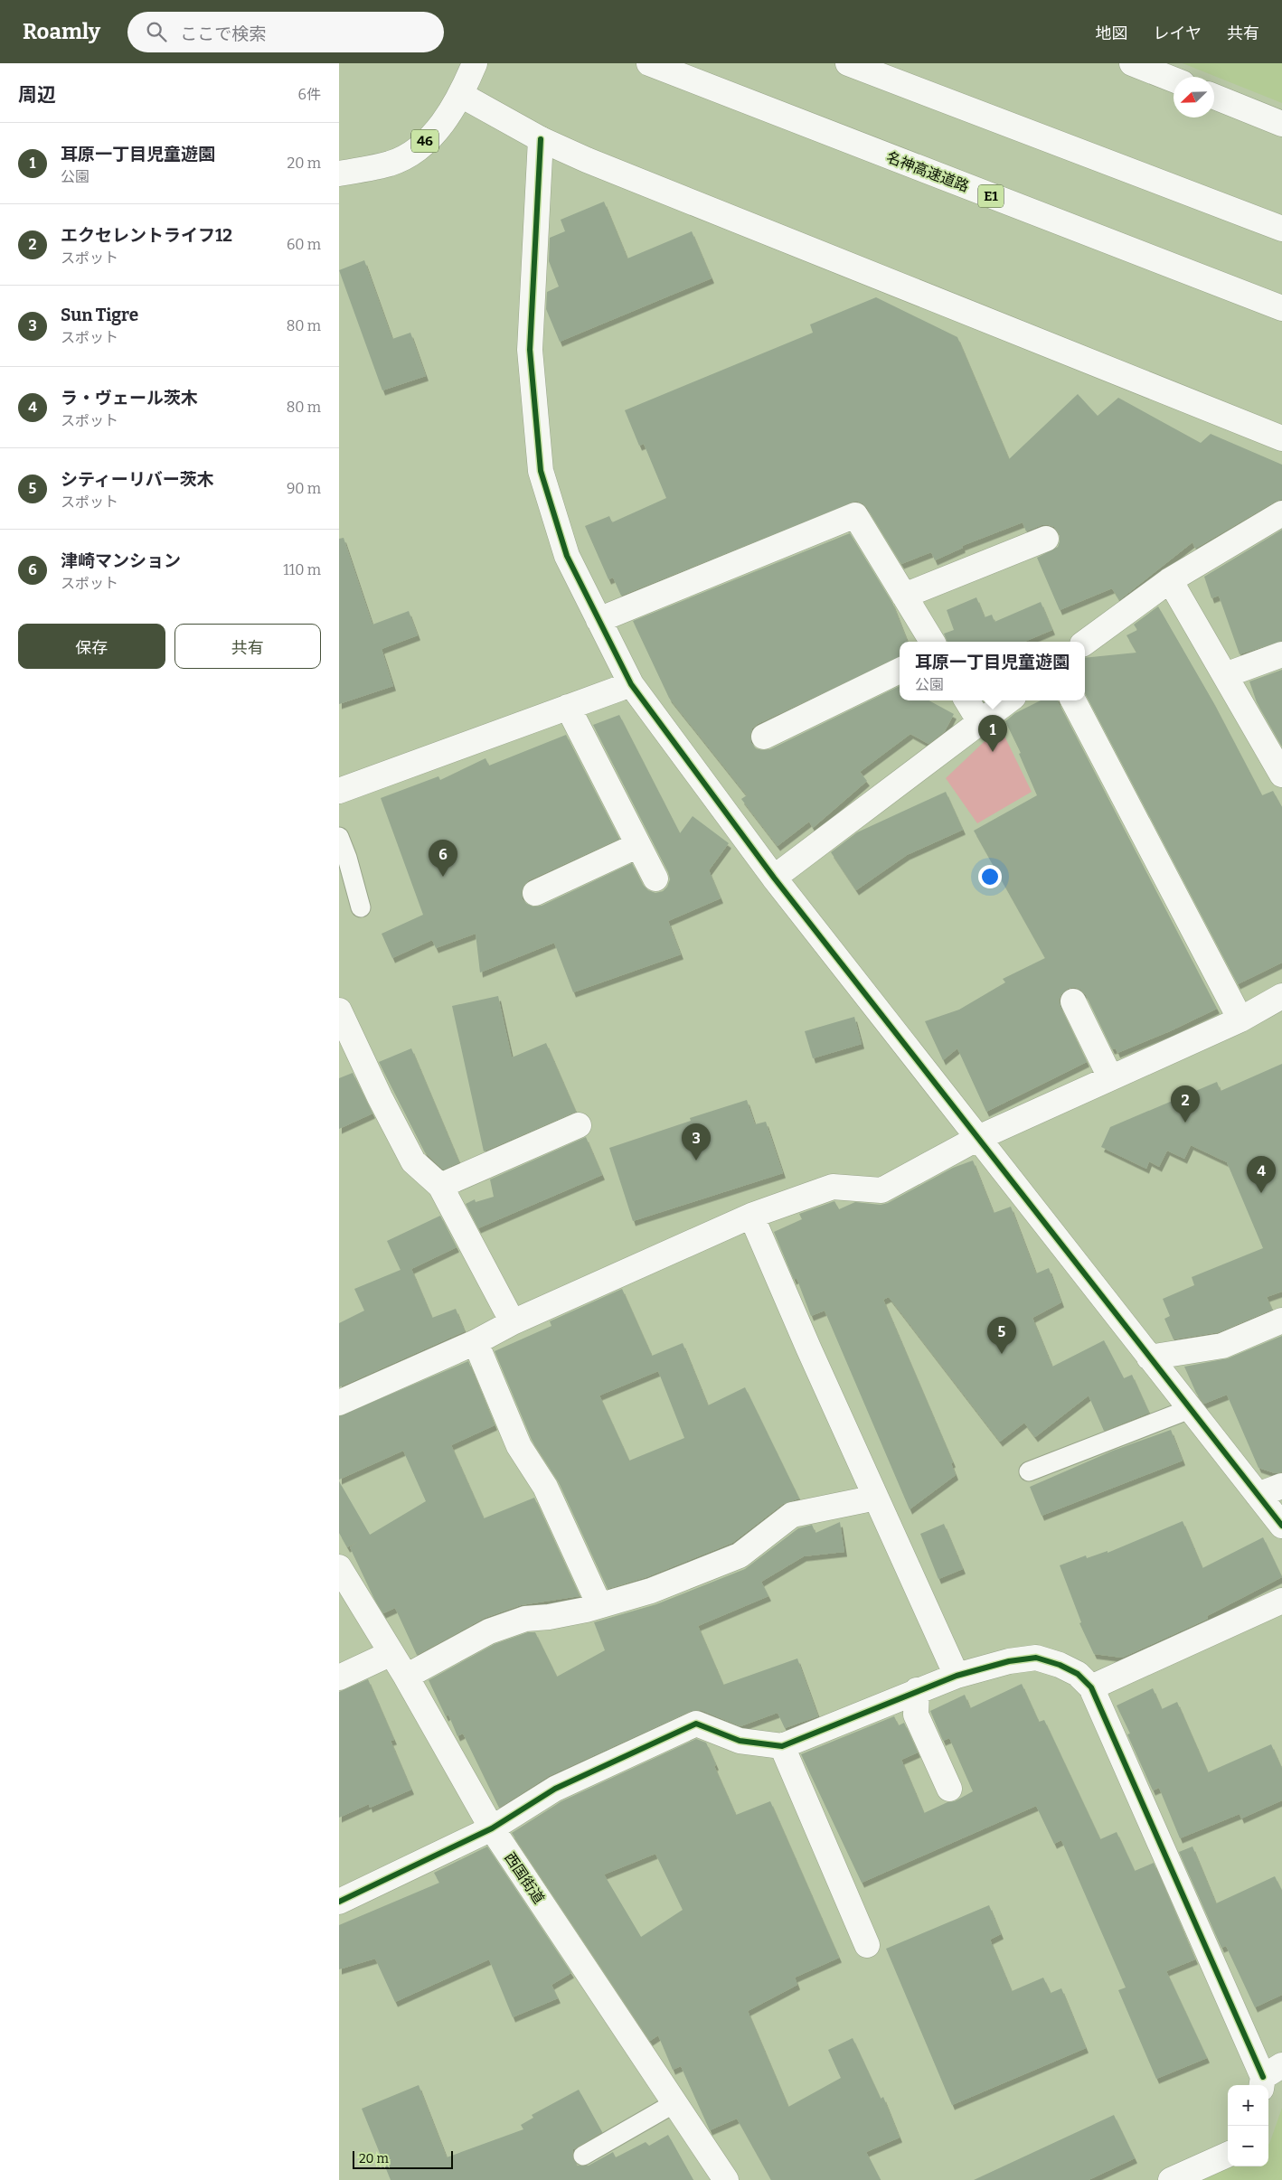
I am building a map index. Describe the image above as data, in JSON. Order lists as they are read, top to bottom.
{
  "streets": {
    "main road": [
      "46",
      "名神高速道路",
      "E1",
      "西国街道"
    ]
  },
  "scale_bar": "20 m",
  "north": "bottom left",
  "page": {
    "header": "Roamly",
    "search": "ここで検索",
    "nav": ["地図", "レイヤ", "共有"],
    "heading": ["周辺", "6件"],
    "list": [
      {
        "mark": "1",
        "name": "耳原一丁目児童遊園",
        "note": "公園",
        "value": "20 m"
      },
      {
        "mark": "2",
        "name": "エクセレントライフ12",
        "note": "スポット",
        "value": "60 m"
      },
      {
        "mark": "3",
        "name": "Sun Tigre",
        "note": "スポット",
        "value": "80 m"
      },
      {
        "mark": "4",
        "name": "ラ・ヴェール茨木",
        "note": "スポット",
        "value": "80 m"
      },
      {
        "mark": "5",
        "name": "シティーリバー茨木",
        "note": "スポット",
        "value": "90 m"
      },
      {
        "mark": "6",
        "name": "津崎マンション",
        "note": "スポット",
        "value": "110 m"
      }
    ],
    "buttons": ["保存", "共有"],
    "popup": ["耳原一丁目児童遊園", "公園"],
    "pins": [
      "1",
      "6",
      "2",
      "3",
      "4",
      "5"
    ],
    "map_buttons": ["+", "−"],
    "scale": "20 m"
  }
}
